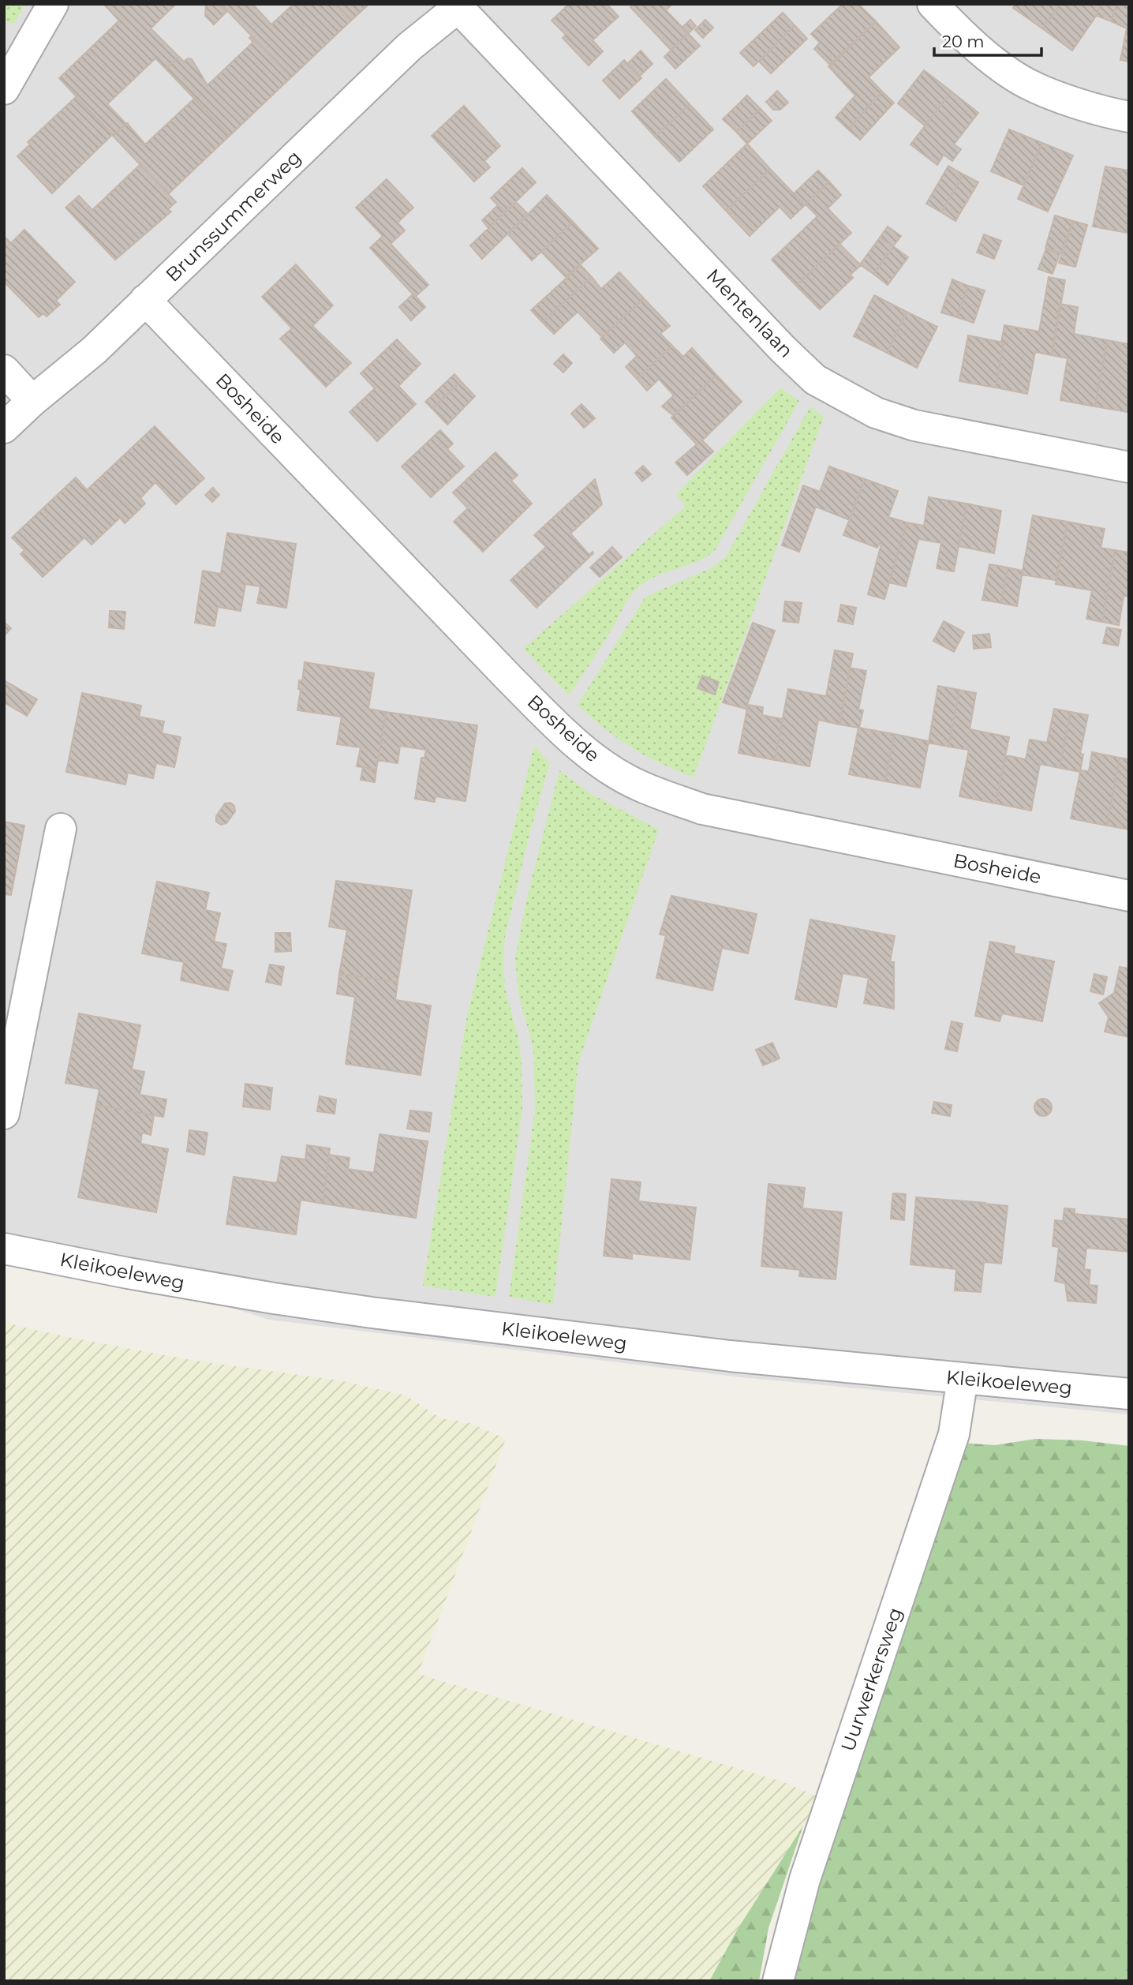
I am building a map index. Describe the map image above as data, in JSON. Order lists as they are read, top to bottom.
{
  "streets": {
    "street": [
      "Brunssummerweg",
      "Mentenlaan",
      "Bosheide",
      "Kleikoeleweg",
      "Uurwerkersweg"
    ]
  },
  "crossings": [
    ["Brunssummerweg", "Mentenlaan"],
    ["Brunssummerweg", "Bosheide"],
    ["Kleikoeleweg", "Uurwerkersweg"]
  ],
  "scale_bar": "20 m"
}
